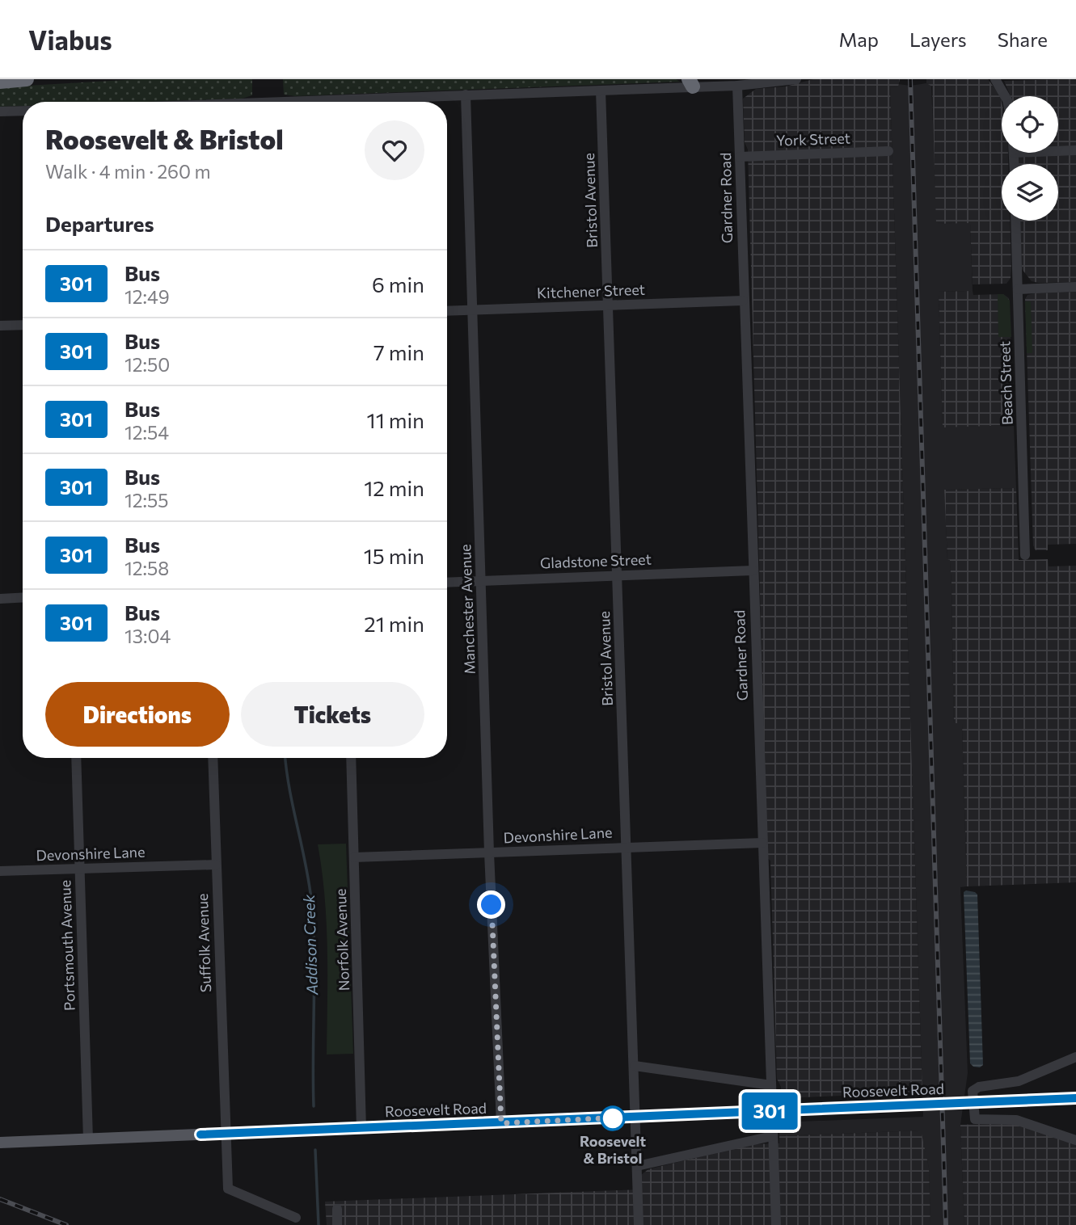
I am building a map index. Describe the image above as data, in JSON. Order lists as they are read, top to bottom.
{
  "streets": {
    "main road": ["Roosevelt Road"],
    "street": [
      "York Street",
      "Gardner Road",
      "Bristol Avenue",
      "Kitchener Street",
      "Beach Street",
      "Gladstone Street",
      "Manchester Avenue",
      "Devonshire Lane",
      "Norfolk Avenue",
      "Suffolk Avenue",
      "Portsmouth Avenue"
    ]
  },
  "crossings": [
    ["York Street", "Gardner Road"],
    ["Gardner Road", "Kitchener Street"],
    ["Gardner Road", "Gladstone Street"],
    ["Gardner Road", "Devonshire Lane"],
    ["Bristol Avenue", "Kitchener Street"],
    ["Bristol Avenue", "Gladstone Street"],
    ["Bristol Avenue", "Devonshire Lane"],
    ["Bristol Avenue", "Roosevelt Road"],
    ["Kitchener Street", "Manchester Avenue"],
    ["Gladstone Street", "Manchester Avenue"],
    ["Manchester Avenue", "Devonshire Lane"],
    ["Manchester Avenue", "Roosevelt Road"],
    ["Devonshire Lane", "Norfolk Avenue"],
    ["Devonshire Lane", "Suffolk Avenue"],
    ["Devonshire Lane", "Portsmouth Avenue"],
    ["Norfolk Avenue", "Roosevelt Road"],
    ["Suffolk Avenue", "Roosevelt Road"],
    ["Portsmouth Avenue", "Roosevelt Road"]
  ],
  "water": ["Addison Creek"],
  "places": ["Roosevelt & Bristol"],
  "lines": ["bus line 301"],
  "page": {
    "header": "Viabus",
    "nav": ["Map", "Layers", "Share"],
    "on_map": "301",
    "heading": [
      ["Roosevelt & Bristol", "Walk · 4 min · 260 m"],
      "Departures"
    ],
    "list": [
      {
        "mark": "301",
        "name": "Bus",
        "note": "12:49",
        "value": "6 min"
      },
      {
        "mark": "301",
        "name": "Bus",
        "note": "12:50",
        "value": "7 min"
      },
      {
        "mark": "301",
        "name": "Bus",
        "note": "12:54",
        "value": "11 min"
      },
      {
        "mark": "301",
        "name": "Bus",
        "note": "12:55",
        "value": "12 min"
      },
      {
        "mark": "301",
        "name": "Bus",
        "note": "12:58",
        "value": "15 min"
      },
      {
        "mark": "301",
        "name": "Bus",
        "note": "13:04",
        "value": "21 min"
      }
    ],
    "buttons": ["Directions", "Tickets"]
  }
}
